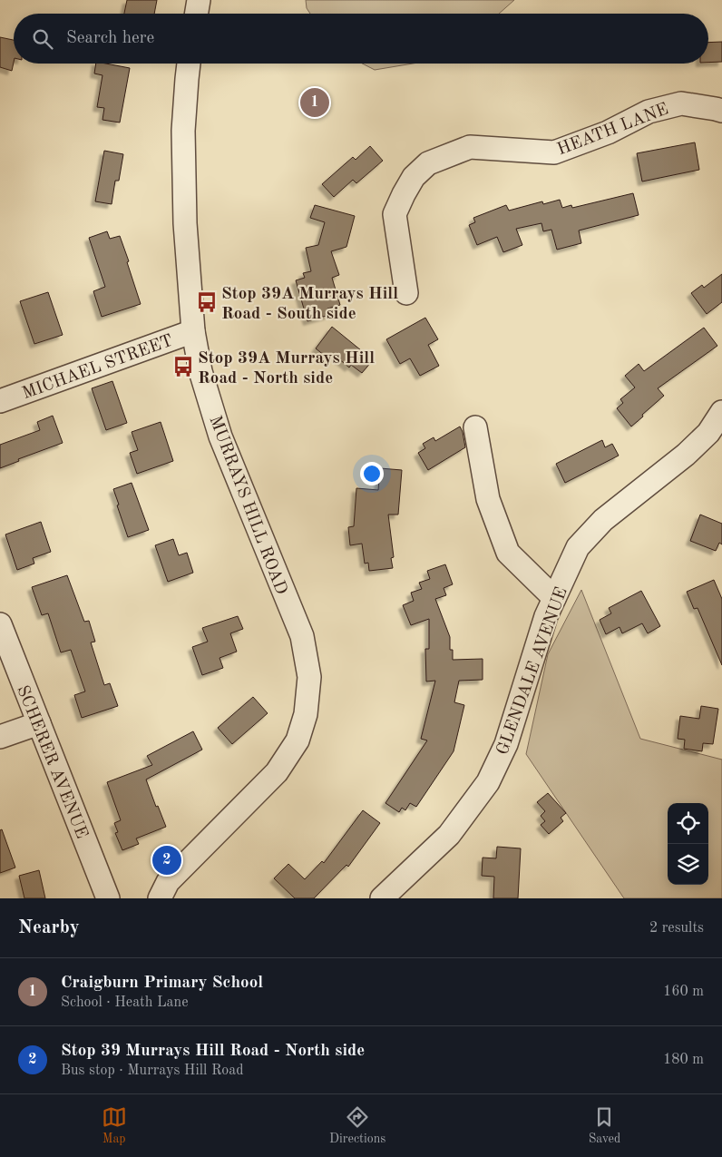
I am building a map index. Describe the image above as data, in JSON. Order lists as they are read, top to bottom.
{
  "streets": {
    "street": [
      "HEATH LANE",
      "MICHAEL STREET",
      "MURRAYS HILL ROAD",
      "GLENDALE AVENUE",
      "SCHERER AVENUE"
    ]
  },
  "crossings": [
    ["MICHAEL STREET", "MURRAYS HILL ROAD"]
  ],
  "places": {
    "bus stop": ["Stop 39A Murrays Hill Road - South side", "Stop 39A Murrays Hill Road - North side"]
  },
  "page": {
    "search": "Search here",
    "pins": ["1", "2"],
    "heading": ["Nearby", "2 results"],
    "list": [
      {
        "mark": "1",
        "name": "Craigburn Primary School",
        "note": "School · Heath Lane",
        "value": "160 m"
      },
      {
        "mark": "2",
        "name": "Stop 39 Murrays Hill Road - North side",
        "note": "Bus stop · Murrays Hill Road",
        "value": "180 m"
      }
    ],
    "nav": ["Map", "Directions", "Saved"]
  }
}
